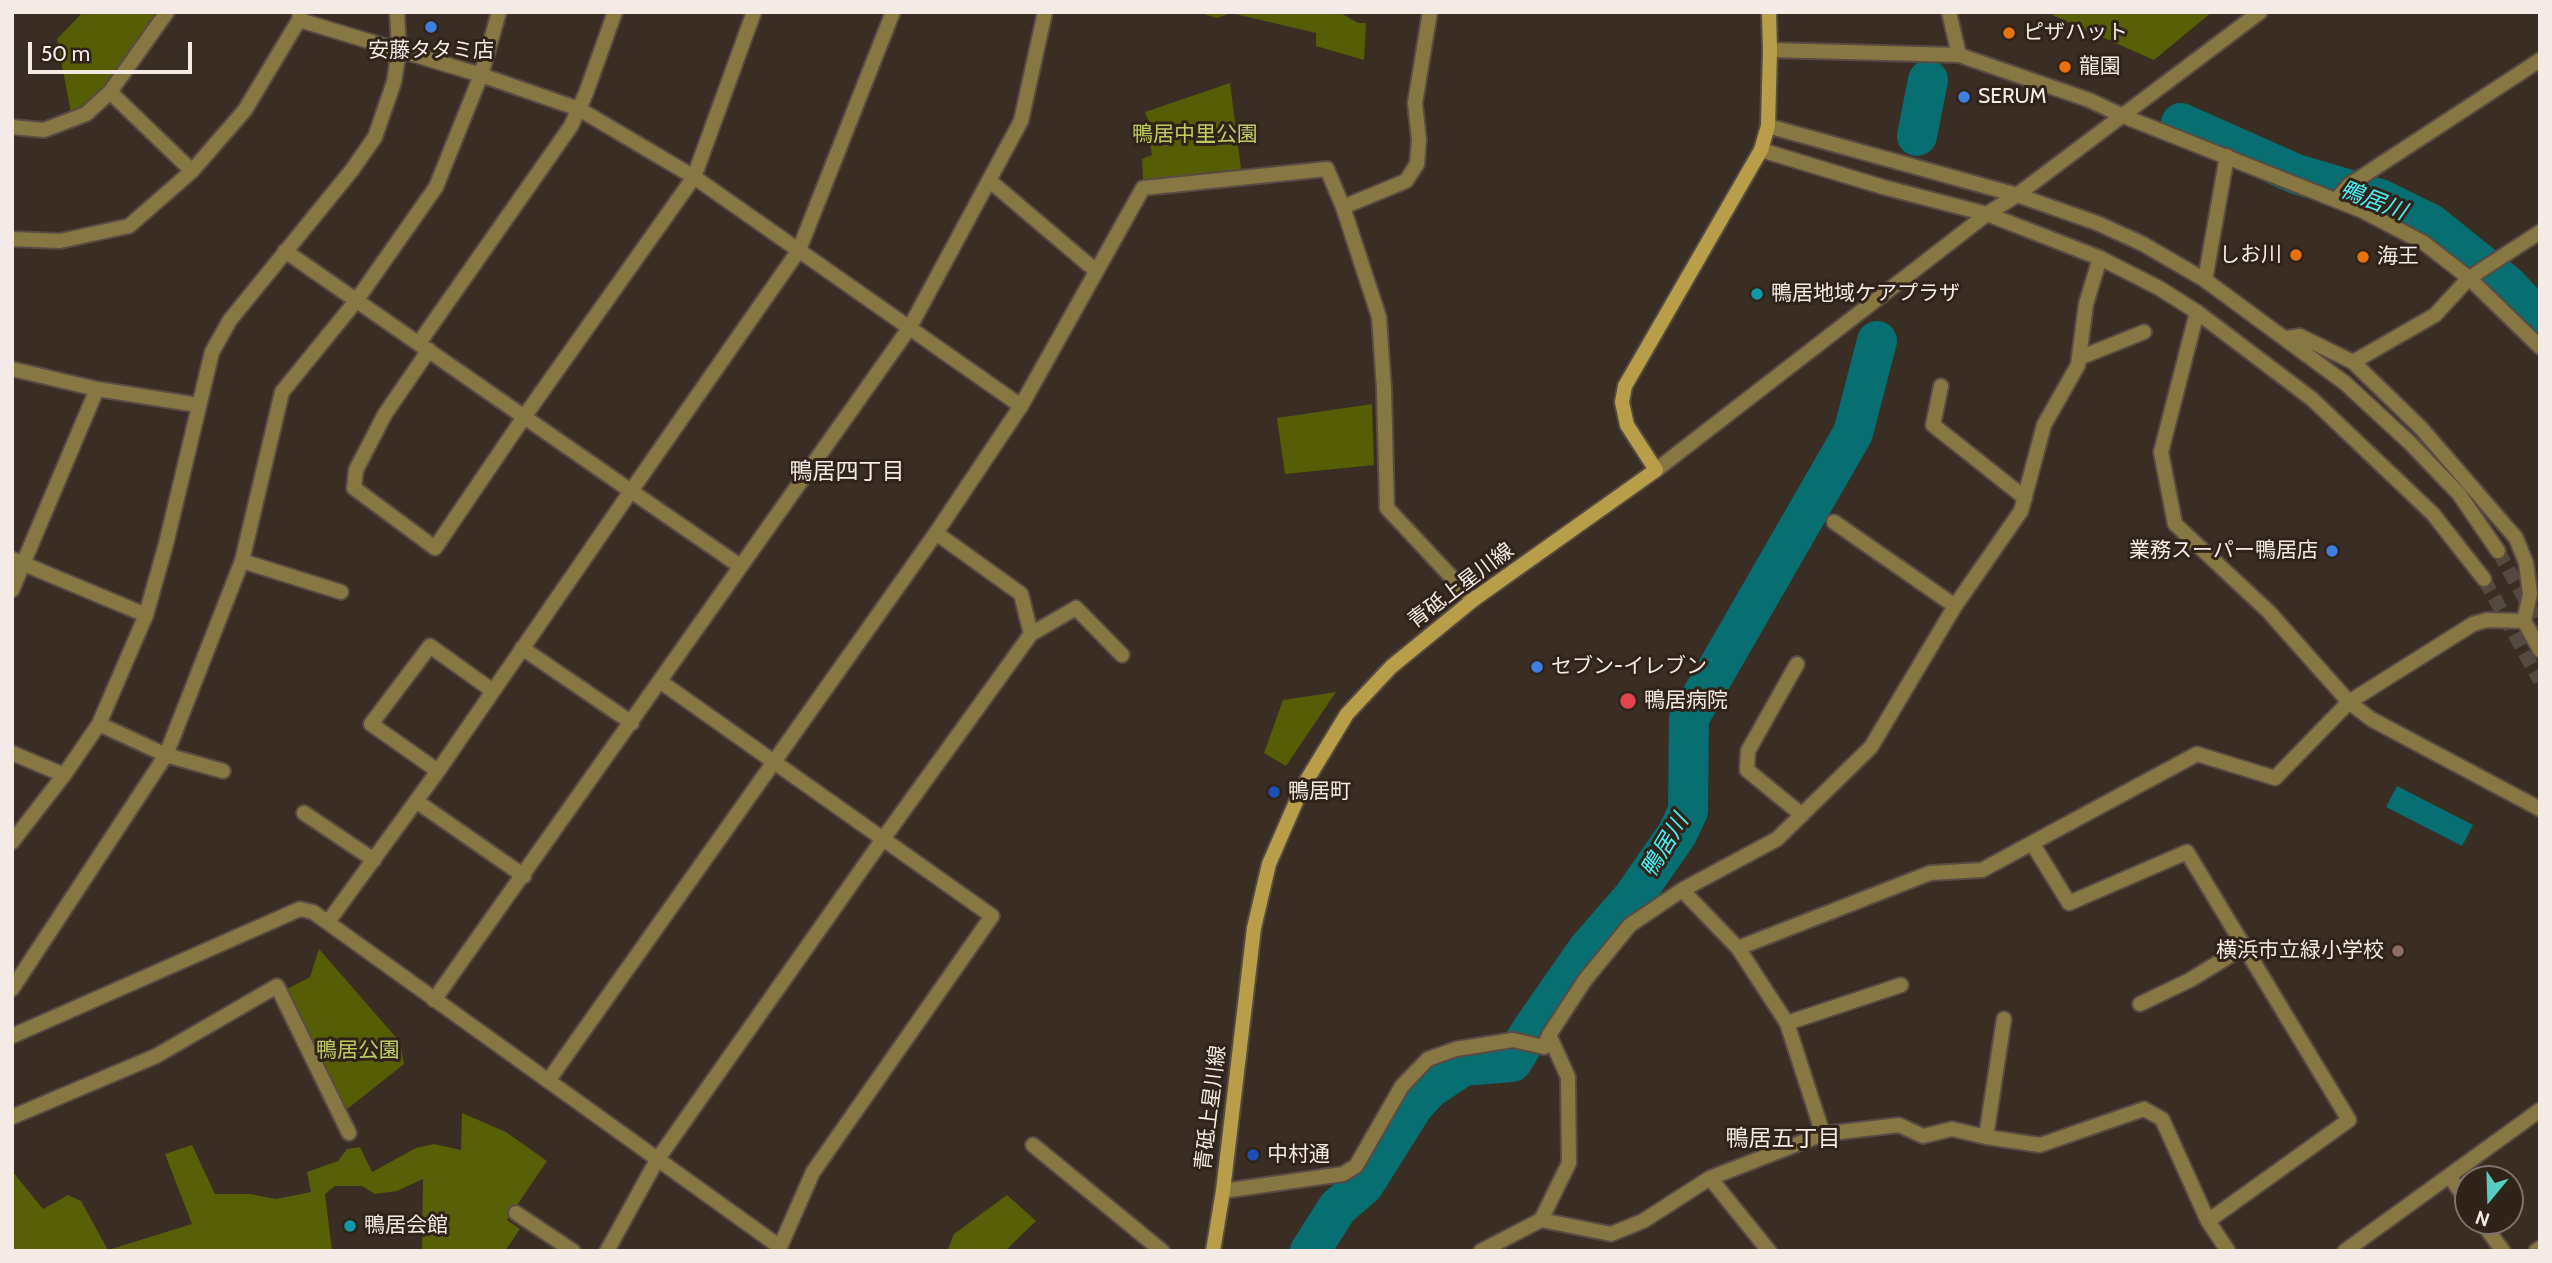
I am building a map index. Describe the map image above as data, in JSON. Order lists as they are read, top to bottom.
{
  "streets": {
    "main road": ["青砥上星川線"]
  },
  "districts": ["鴨居四丁目", "鴨居五丁目"],
  "water": ["鴨居川"],
  "parks": ["鴨居中里公園", "鴨居公園"],
  "places": [
    "安藤タタミ店",
    "ピザハット",
    "龍園",
    "SERUM",
    "しお川",
    "海王",
    "鴨居地域ケアプラザ",
    "業務スーパー鴨居店",
    "セブン-イレブン",
    "鴨居病院",
    "鴨居町",
    "横浜市立緑小学校",
    "中村通",
    "鴨居会館"
  ],
  "scale_bar": "50 m",
  "north": "bottom"
}
